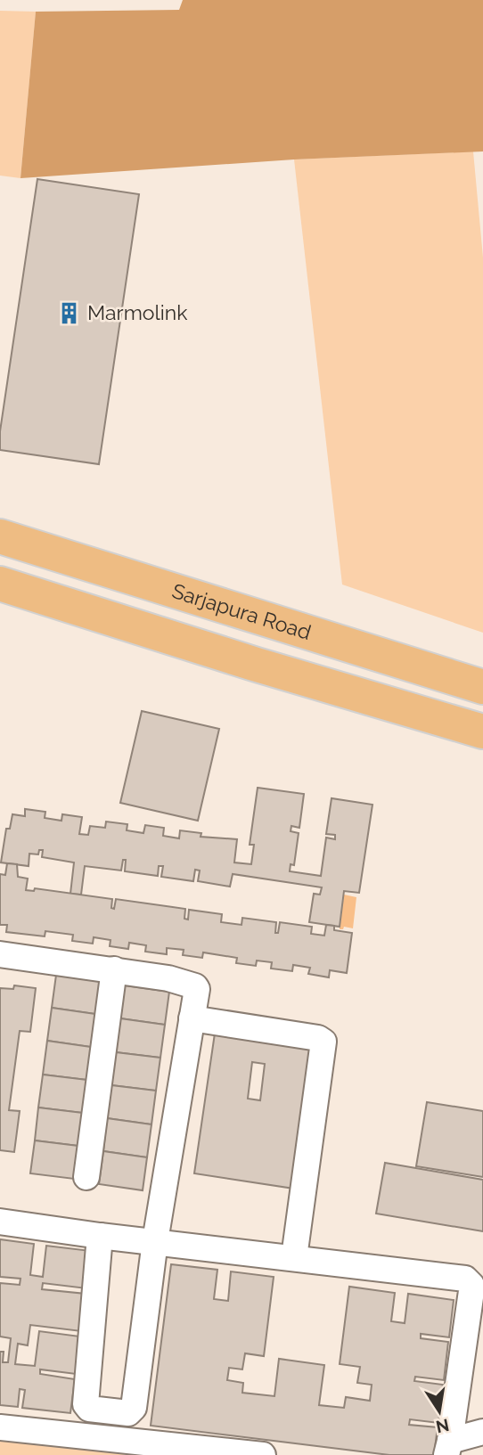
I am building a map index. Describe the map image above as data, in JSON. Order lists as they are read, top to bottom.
{
  "streets": {
    "main road": ["Sarjapura Road"]
  },
  "places": {
    "building": ["Marmolink"]
  },
  "north": "bottom"
}
